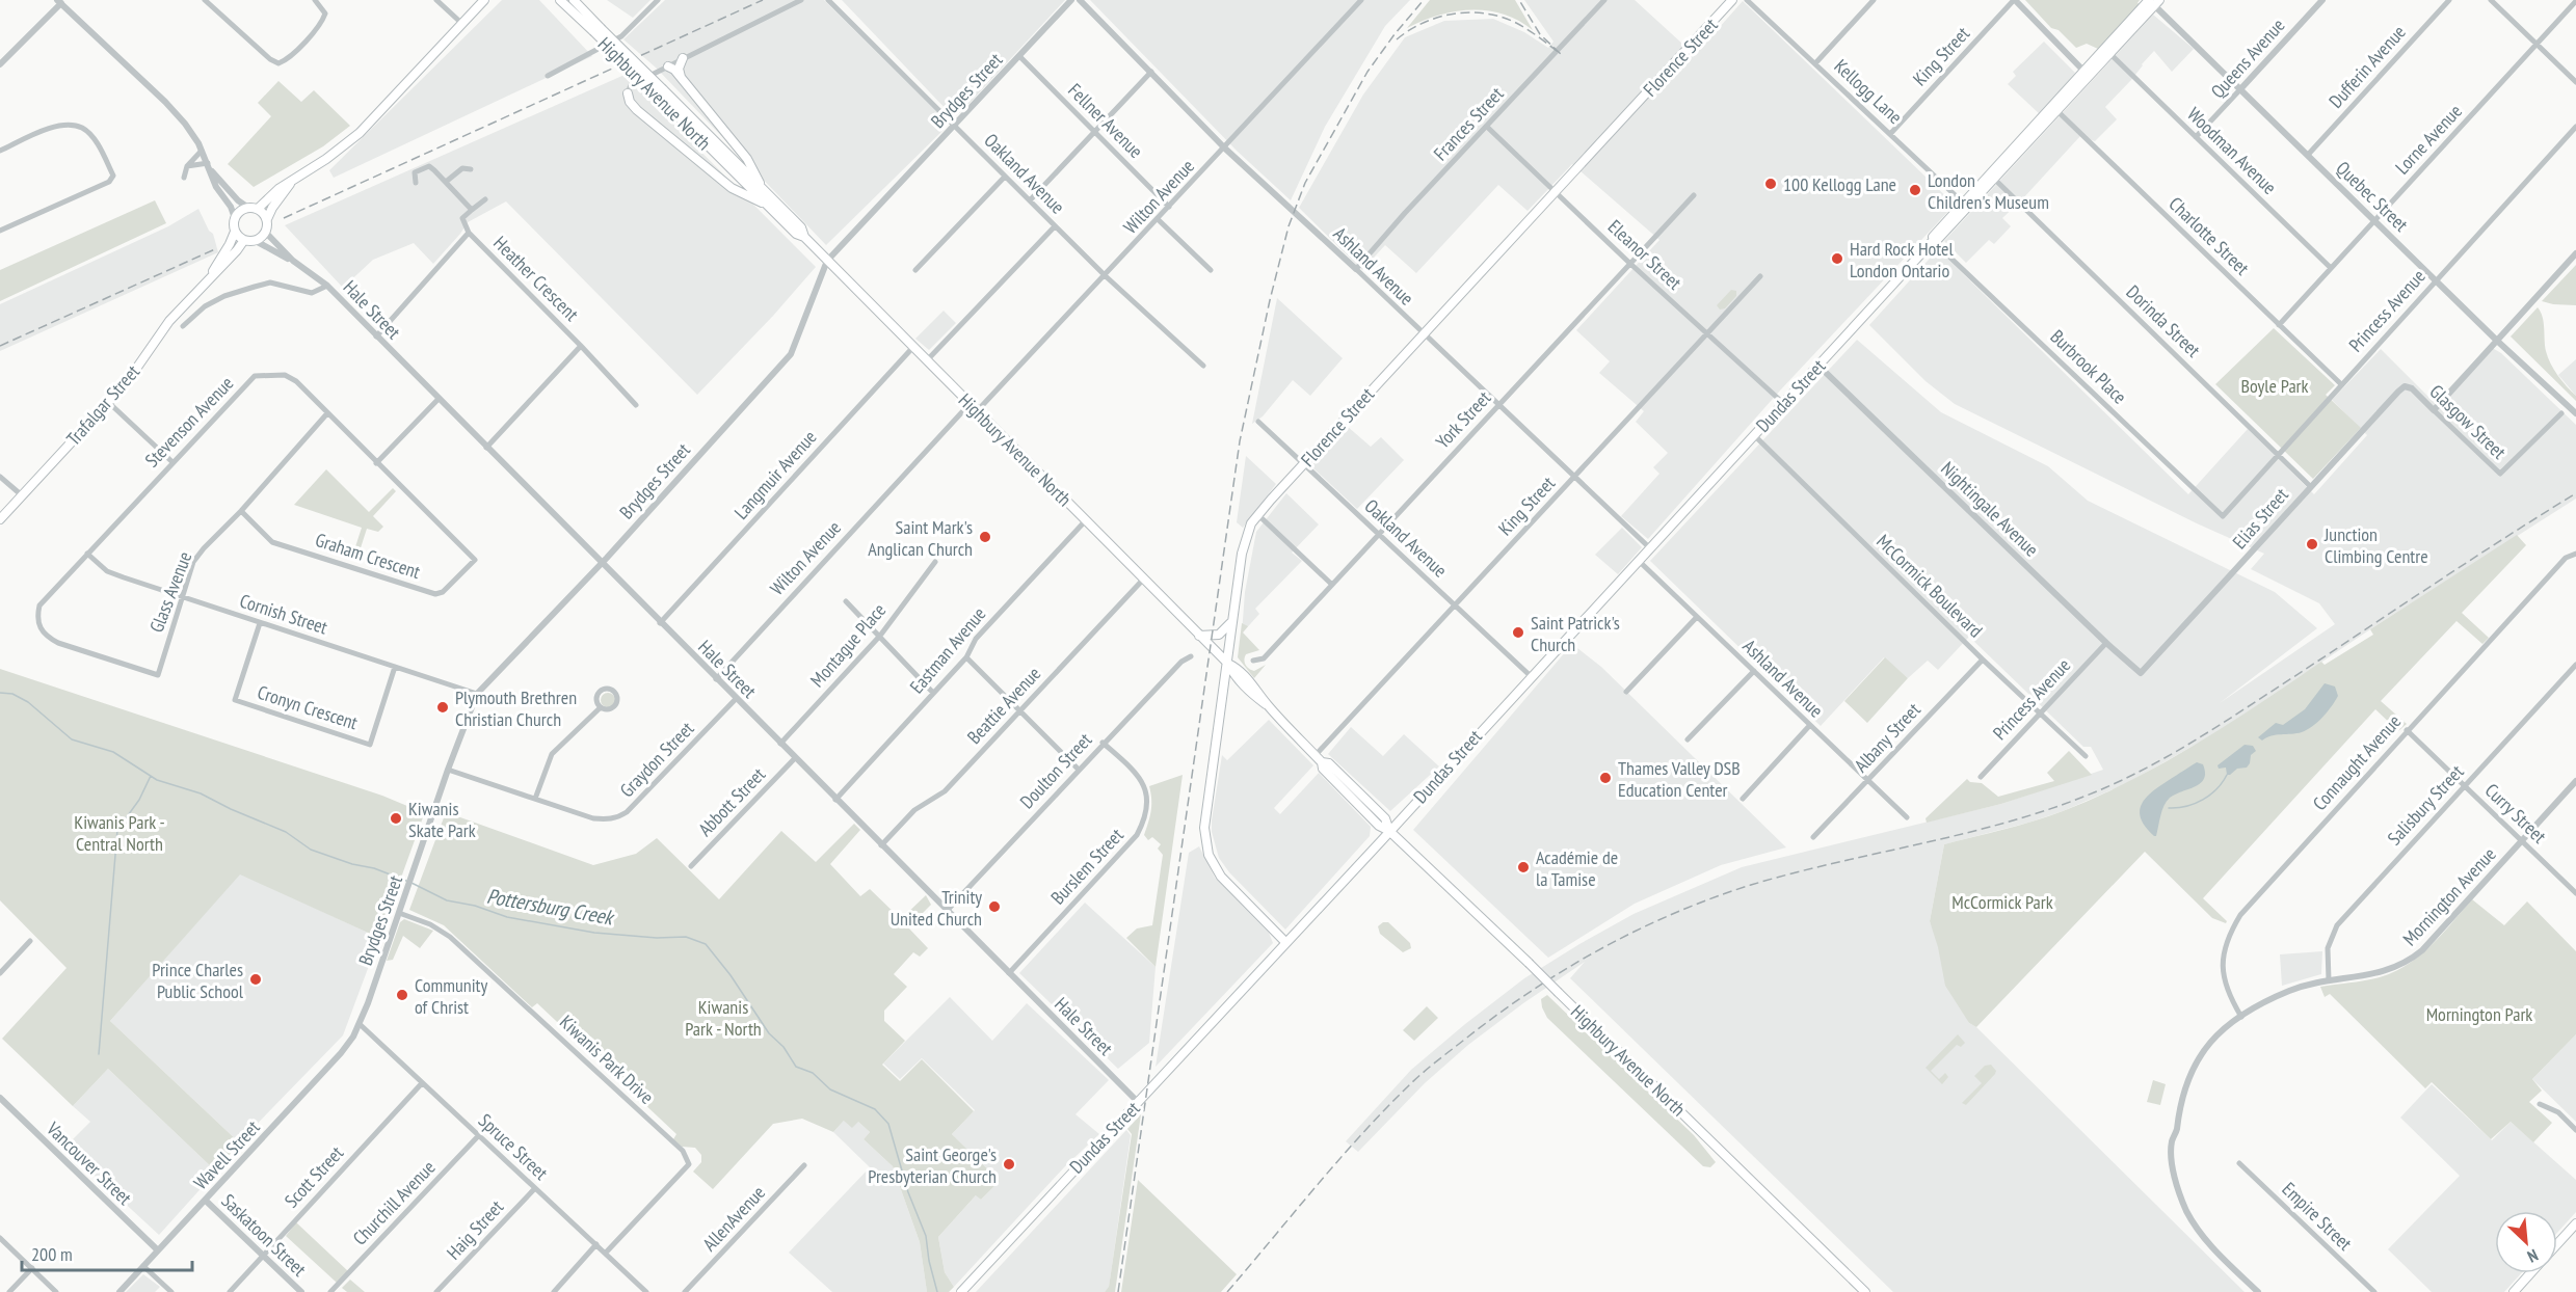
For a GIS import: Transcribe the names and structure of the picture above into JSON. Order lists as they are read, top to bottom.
{
  "streets": {
    "main road": [
      "Florence Street",
      "Highbury Avenue North",
      "Dundas Street",
      "Trafalgar Street"
    ],
    "street": [
      "King Street",
      "Queens Avenue",
      "Dufferin Avenue",
      "Brydges Street",
      "Kellogg Lane",
      "Fellner Avenue",
      "Frances Street",
      "Lorne Avenue",
      "Woodman Avenue",
      "Oakland Avenue",
      "Wilton Avenue",
      "Quebec Street",
      "Charlotte Street",
      "Eleanor Street",
      "Ashland Avenue",
      "Heather Crescent",
      "Hale Street",
      "Princess Avenue",
      "Dorinda Street",
      "Burbrook Place",
      "York Street",
      "Stevenson Avenue",
      "Glasgow Street",
      "Langmuir Avenue",
      "Nightingale Avenue",
      "Elias Street",
      "Graham Crescent",
      "McCormick Boulevard",
      "Glass Avenue",
      "Cornish Street",
      "Montague Place",
      "Eastman Avenue",
      "Beattie Avenue",
      "Cronyn Crescent",
      "Albany Street",
      "Graydon Street",
      "Connaught Avenue",
      "Doulton Street",
      "Abbott Street",
      "Salisbury Street",
      "Curry Street",
      "Burslem Street",
      "Mornington Avenue",
      "Kiwanis Park Drive",
      "Spruce Street",
      "Wavell Street",
      "Vancouver Street",
      "Scott Street",
      "Churchill Avenue",
      "Empire Street",
      "AllenAvenue",
      "Haig Street",
      "Saskatoon Street"
    ]
  },
  "crossings": [
    ["King Street", "Kellogg Lane"],
    ["King Street", "Highbury Avenue North"],
    ["King Street", "Oakland Avenue"],
    ["King Street", "Eleanor Street"],
    ["King Street", "Ashland Avenue"],
    ["Florence Street", "Highbury Avenue North"],
    ["Florence Street", "Oakland Avenue"],
    ["Florence Street", "Eleanor Street"],
    ["Florence Street", "Ashland Avenue"],
    ["Florence Street", "Dundas Street"],
    ["Queens Avenue", "Woodman Avenue"],
    ["Queens Avenue", "Quebec Street"],
    ["Dufferin Avenue", "Quebec Street"],
    ["Brydges Street", "Highbury Avenue North"],
    ["Brydges Street", "Fellner Avenue"],
    ["Brydges Street", "Oakland Avenue"],
    ["Brydges Street", "Hale Street"],
    ["Brydges Street", "Cornish Street"],
    ["Brydges Street", "Graydon Street"],
    ["Brydges Street", "Kiwanis Park Drive"],
    ["Brydges Street", "Spruce Street"],
    ["Brydges Street", "Wavell Street"],
    ["Kellogg Lane", "Dundas Street"],
    ["Highbury Avenue North", "Wilton Avenue"],
    ["Highbury Avenue North", "Dundas Street"],
    ["Highbury Avenue North", "Langmuir Avenue"],
    ["Highbury Avenue North", "Eastman Avenue"],
    ["Highbury Avenue North", "Beattie Avenue"],
    ["Fellner Avenue", "Wilton Avenue"],
    ["Frances Street", "Eleanor Street"],
    ["Frances Street", "Ashland Avenue"],
    ["Lorne Avenue", "Woodman Avenue"],
    ["Lorne Avenue", "Quebec Street"],
    ["Lorne Avenue", "Charlotte Street"],
    ["Oakland Avenue", "Wilton Avenue"],
    ["Oakland Avenue", "Dundas Street"],
    ["Oakland Avenue", "York Street"],
    ["Wilton Avenue", "Ashland Avenue"],
    ["Wilton Avenue", "Hale Street"],
    ["Quebec Street", "Princess Avenue"],
    ["Quebec Street", "Dundas Street"],
    ["Charlotte Street", "Princess Avenue"],
    ["Charlotte Street", "Dundas Street"],
    ["Eleanor Street", "Dundas Street"],
    ["Eleanor Street", "York Street"],
    ["Ashland Avenue", "Dundas Street"],
    ["Ashland Avenue", "York Street"],
    ["Ashland Avenue", "Albany Street"],
    ["Heather Crescent", "Hale Street"],
    ["Hale Street", "Dundas Street"],
    ["Hale Street", "Trafalgar Street"],
    ["Hale Street", "Langmuir Avenue"],
    ["Hale Street", "Montague Place"],
    ["Hale Street", "Eastman Avenue"],
    ["Hale Street", "Beattie Avenue"],
    ["Hale Street", "Graydon Street"],
    ["Hale Street", "Doulton Street"],
    ["Hale Street", "Abbott Street"],
    ["Hale Street", "Burslem Street"],
    ["Princess Avenue", "Dorinda Street"],
    ["Princess Avenue", "Burbrook Place"],
    ["Princess Avenue", "Nightingale Avenue"],
    ["Princess Avenue", "McCormick Boulevard"],
    ["Dorinda Street", "Dundas Street"],
    ["Dorinda Street", "Elias Street"],
    ["Burbrook Place", "Dundas Street"],
    ["Dundas Street", "Nightingale Avenue"],
    ["Dundas Street", "McCormick Boulevard"],
    ["Trafalgar Street", "Stevenson Avenue"],
    ["Stevenson Avenue", "Graham Crescent"],
    ["Stevenson Avenue", "Glass Avenue"],
    ["Stevenson Avenue", "Cornish Street"],
    ["Glasgow Street", "Elias Street"],
    ["Nightingale Avenue", "Elias Street"],
    ["Graham Crescent", "Glass Avenue"],
    ["McCormick Boulevard", "Albany Street"],
    ["Glass Avenue", "Cornish Street"],
    ["Cornish Street", "Cronyn Crescent"],
    ["Connaught Avenue", "Curry Street"],
    ["Connaught Avenue", "Mornington Avenue"],
    ["Doulton Street", "Burslem Street"],
    ["Salisbury Street", "Curry Street"],
    ["Salisbury Street", "Mornington Avenue"],
    ["Curry Street", "Mornington Avenue"],
    ["Kiwanis Park Drive", "Spruce Street"],
    ["Spruce Street", "Scott Street"],
    ["Spruce Street", "Churchill Avenue"],
    ["Spruce Street", "Haig Street"],
    ["Wavell Street", "Vancouver Street"],
    ["Wavell Street", "Saskatoon Street"],
    ["Scott Street", "Saskatoon Street"]
  ],
  "water": ["Pottersburg Creek"],
  "parks": [
    "Boyle Park",
    "Kiwanis Park - Central North",
    "McCormick Park",
    "Kiwanis Park - North",
    "Mornington Park"
  ],
  "places": [
    "100 Kellogg Lane",
    "London Children's Museum",
    "Hard Rock Hotel London Ontario",
    "Saint Mark's Anglican Church",
    "Junction Climbing Centre",
    "Saint Patrick's Church",
    "Plymouth Brethren Christian Church",
    "Thames Valley DSB Education Center",
    "Kiwanis Skate Park",
    "Académie de la Tamise",
    "Trinity United Church",
    "Prince Charles Public School",
    "Community of Christ",
    "Saint George's Presbyterian Church"
  ],
  "scale_bar": "200 m",
  "north": "bottom right"
}
